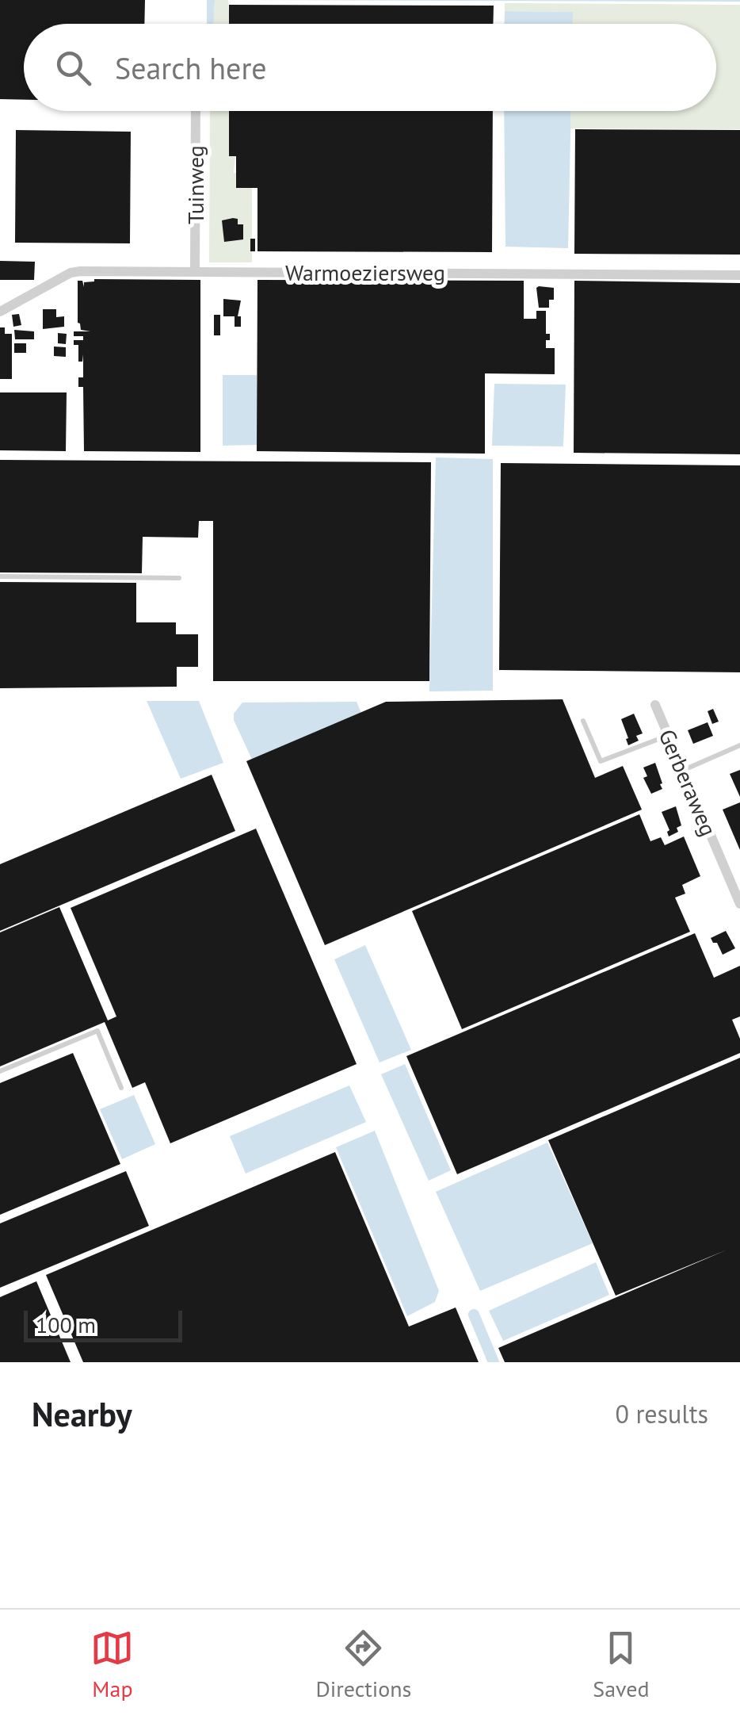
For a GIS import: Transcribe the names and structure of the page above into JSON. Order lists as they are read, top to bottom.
{
  "streets": {
    "street": ["Tuinweg", "Warmoeziersweg", "Gerberaweg"]
  },
  "crossings": [
    ["Tuinweg", "Warmoeziersweg"]
  ],
  "scale_bar": "100 m",
  "page": {
    "search": "Search here",
    "scale": "100 m",
    "heading": ["Nearby", "0 results"],
    "nav": ["Map", "Directions", "Saved"]
  }
}
